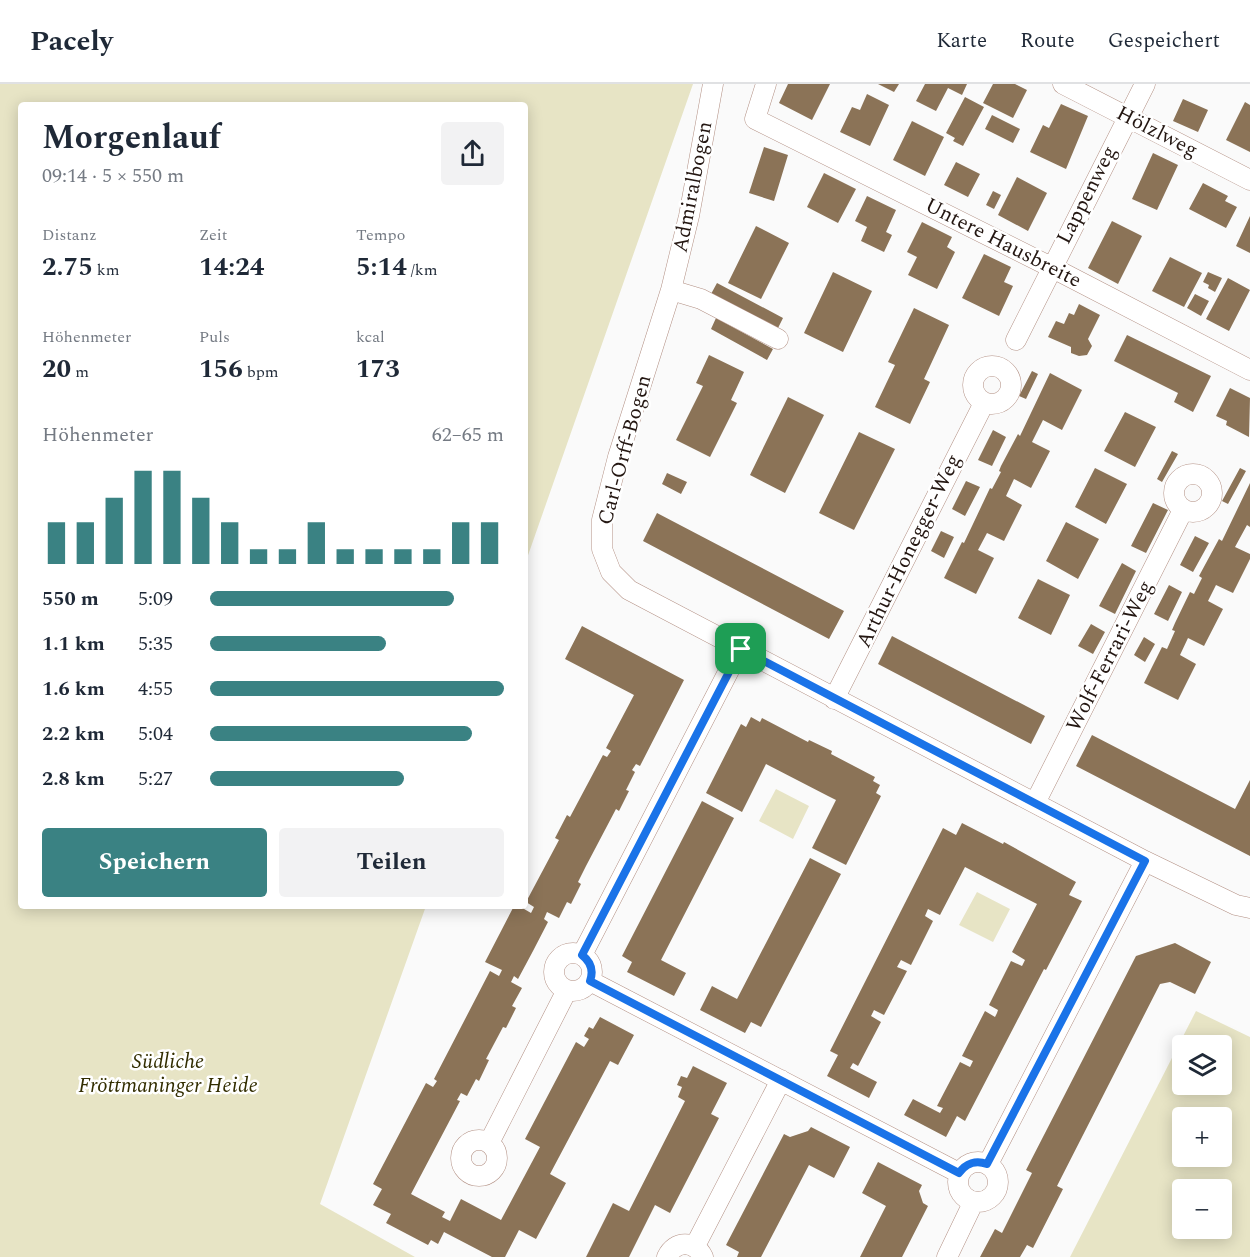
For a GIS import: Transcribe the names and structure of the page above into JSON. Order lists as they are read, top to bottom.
{
  "streets": {
    "street": [
      "Hölzlweg",
      "Admiralbogen",
      "Lappenweg",
      "Untere Hausbreite",
      "Carl-Orff-Bogen",
      "Arthur-Honegger-Weg",
      "Wolf-Ferrari-Weg"
    ]
  },
  "crossings": [
    ["Hölzlweg", "Lappenweg"],
    ["Admiralbogen", "Carl-Orff-Bogen"],
    ["Lappenweg", "Untere Hausbreite"],
    ["Carl-Orff-Bogen", "Arthur-Honegger-Weg"],
    ["Carl-Orff-Bogen", "Wolf-Ferrari-Weg"]
  ],
  "parks": ["Südliche Fröttmaninger Heide"],
  "page": {
    "header": "Pacely",
    "nav": ["Karte", "Route", "Gespeichert"],
    "heading": ["Morgenlauf", "09:14 · 5 × 550 m"],
    "stats": [
      ["Distanz", "2.75 km"],
      ["Zeit", "14:24"],
      ["Tempo", "5:14 /km"],
      ["Höhenmeter", "20 m"],
      ["Puls", "156 bpm"],
      ["kcal", "173"]
    ],
    "chart": ["Höhenmeter", "62–65 m"],
    "list": [
      {
        "name": "550 m",
        "note": "5:09"
      },
      {
        "name": "1.1 km",
        "note": "5:35"
      },
      {
        "name": "1.6 km",
        "note": "4:55"
      },
      {
        "name": "2.2 km",
        "note": "5:04"
      },
      {
        "name": "2.8 km",
        "note": "5:27"
      }
    ],
    "buttons": ["Speichern", "Teilen"],
    "map_buttons": ["+", "−"]
  }
}
